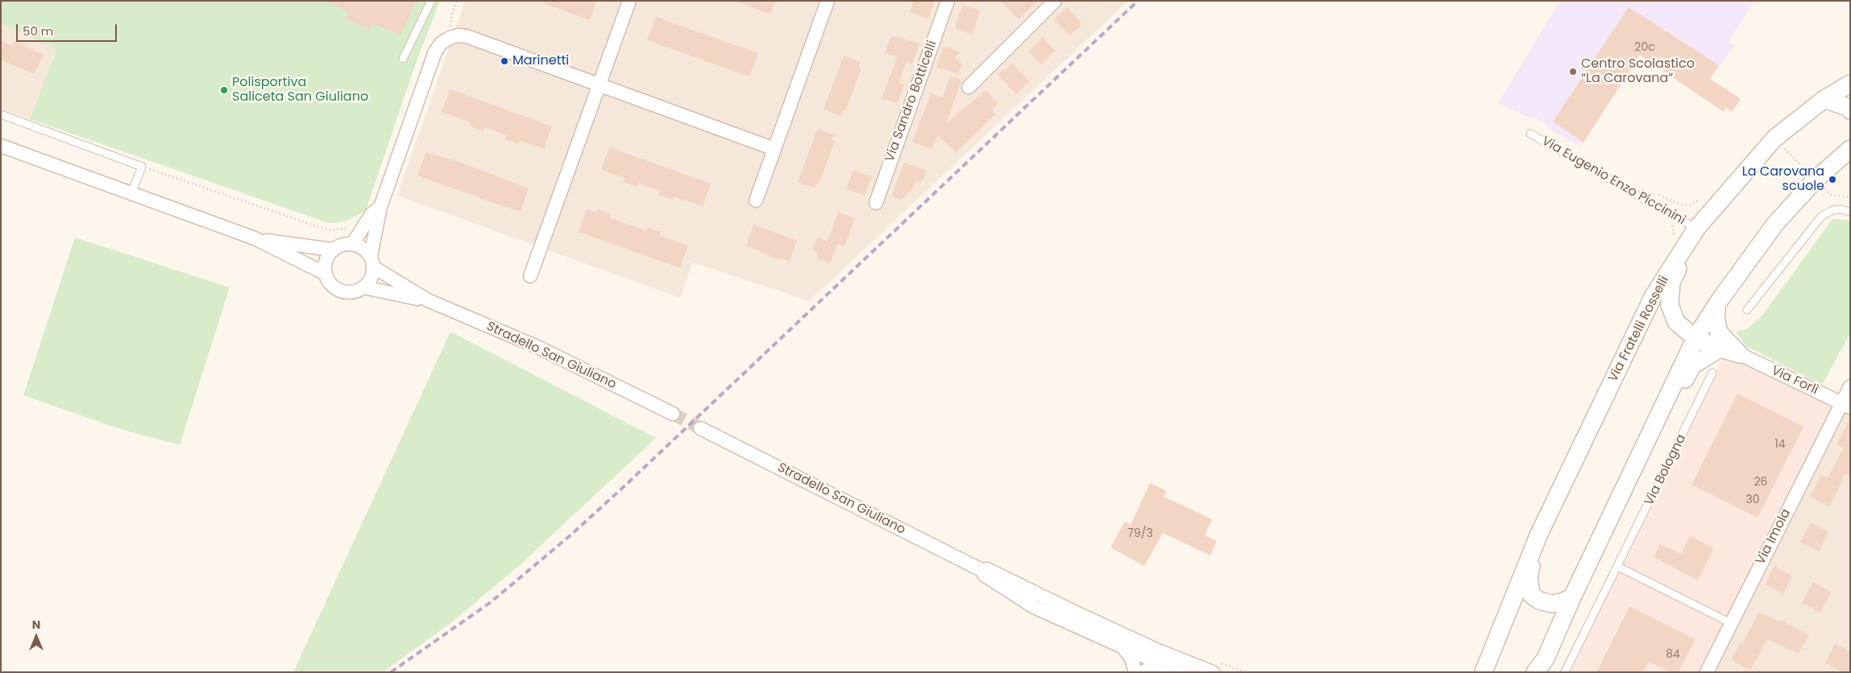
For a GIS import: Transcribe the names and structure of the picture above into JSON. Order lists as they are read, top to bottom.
{
  "streets": {
    "street": [
      "Via Sandro Botticelli",
      "Via Fratelli Rosselli",
      "Stradello San Giuliano",
      "Via Forlì",
      "Via Imola"
    ],
    "lane": ["Via Eugenio Enzo Piccinini", "Via Bologna"]
  },
  "crossings": [
    ["Via Eugenio Enzo Piccinini", "Via Fratelli Rosselli"],
    ["Via Forlì", "Via Imola"]
  ],
  "places": [
    "Marinetti",
    "Centro Scolastico “La Carovana”",
    "Polisportiva Saliceta San Giuliano",
    "La Carovana scuole"
  ],
  "house_numbers": [
    "20c",
    "14",
    "26",
    "30",
    "79/3",
    "84"
  ],
  "scale_bar": "50 m",
  "north": "top"
}
